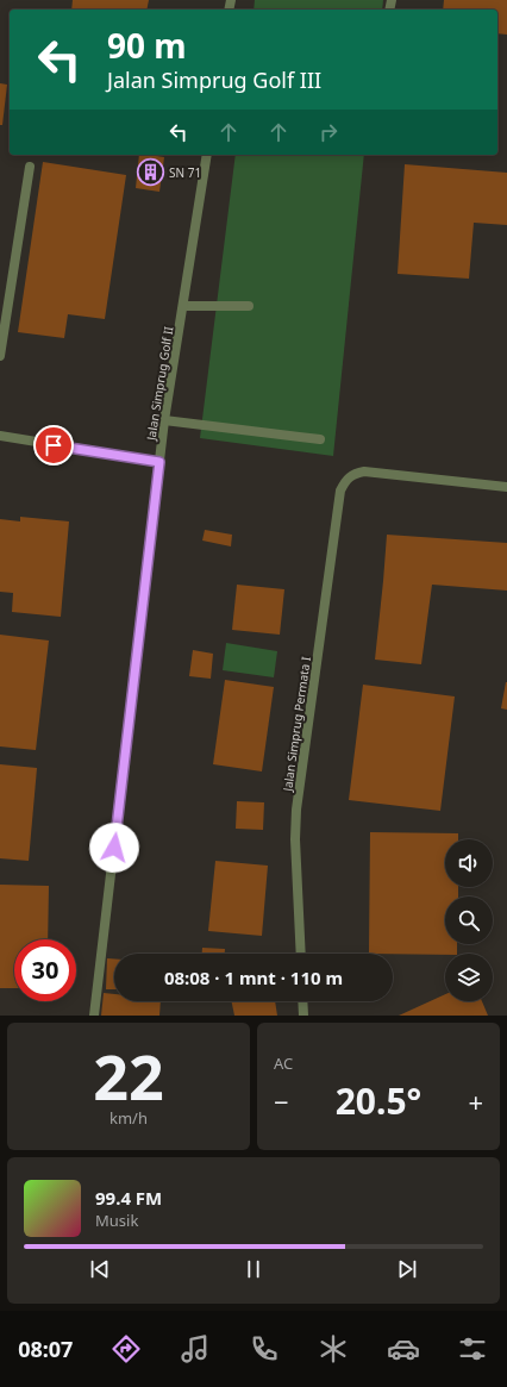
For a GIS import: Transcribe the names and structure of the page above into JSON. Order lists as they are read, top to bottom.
{
  "streets": {
    "street": ["Jalan Simprug Golf II", "Jalan Simprug Permata I"]
  },
  "places": {
    "building": ["SN 71"]
  },
  "page": {
    "turn": ["90 m", "Jalan Simprug Golf III"],
    "limit": "30",
    "trip": "08:08 · 1 mnt · 110 m",
    "tile": [
      ["22", "km/h"],
      "AC"
    ],
    "heat": ["−", "20.5°", "+"],
    "song": ["99.4 FM", "Musik"],
    "tabs": "08:07"
  }
}
